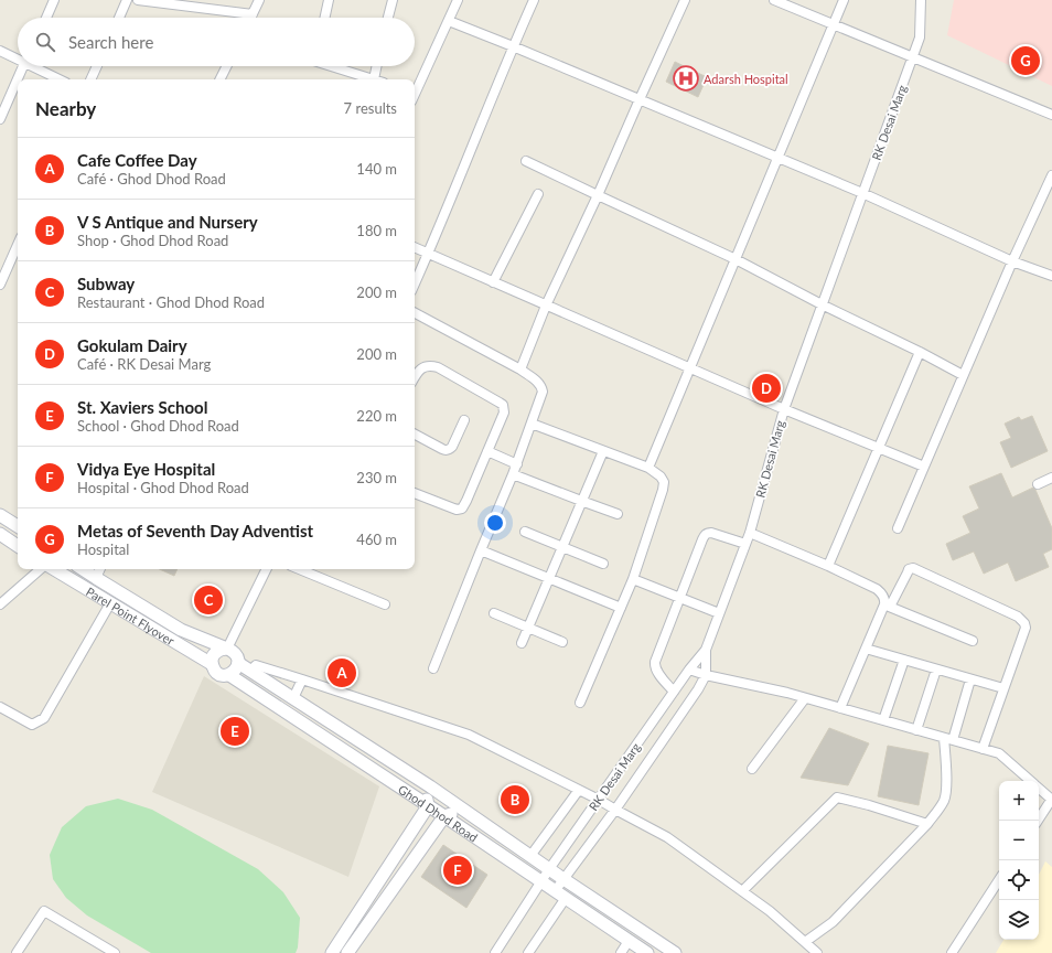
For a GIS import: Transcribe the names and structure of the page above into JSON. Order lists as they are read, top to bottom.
{
  "streets": {
    "main road": ["Parel Point Flyover", "Ghod Dhod Road"],
    "street": ["RK Desai Marg"]
  },
  "crossings": [
    ["RK Desai Marg", "Ghod Dhod Road"],
    ["Parel Point Flyover", "Ghod Dhod Road"]
  ],
  "places": {
    "hospital": ["Adarsh Hospital"]
  },
  "page": {
    "search": "Search here",
    "pins": [
      "G",
      "D",
      "C",
      "A",
      "E",
      "B",
      "F"
    ],
    "heading": ["Nearby", "7 results"],
    "list": [
      {
        "mark": "A",
        "name": "Cafe Coffee Day",
        "note": "Café · Ghod Dhod Road",
        "value": "140 m"
      },
      {
        "mark": "B",
        "name": "V S Antique and Nursery",
        "note": "Shop · Ghod Dhod Road",
        "value": "180 m"
      },
      {
        "mark": "C",
        "name": "Subway",
        "note": "Restaurant · Ghod Dhod Road",
        "value": "200 m"
      },
      {
        "mark": "D",
        "name": "Gokulam Dairy",
        "note": "Café · RK Desai Marg",
        "value": "200 m"
      },
      {
        "mark": "E",
        "name": "St. Xaviers School",
        "note": "School · Ghod Dhod Road",
        "value": "220 m"
      },
      {
        "mark": "F",
        "name": "Vidya Eye Hospital",
        "note": "Hospital · Ghod Dhod Road",
        "value": "230 m"
      },
      {
        "mark": "G",
        "name": "Metas of Seventh Day Adventist",
        "note": "Hospital",
        "value": "460 m"
      }
    ],
    "map_buttons": ["+", "−"]
  }
}
